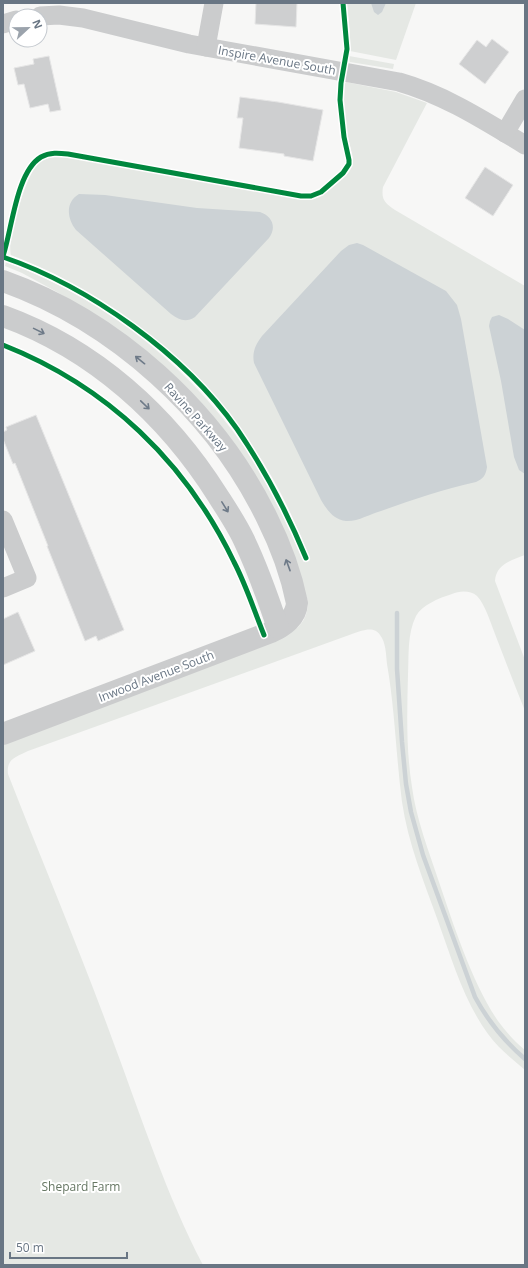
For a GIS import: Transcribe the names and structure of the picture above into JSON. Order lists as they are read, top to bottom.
{
  "streets": {
    "street": ["Inspire Avenue South", "Ravine Parkway", "Inwood Avenue South"]
  },
  "crossings": [
    ["Ravine Parkway", "Inwood Avenue South"]
  ],
  "parks": ["Shepard Farm"],
  "scale_bar": "50 m",
  "north": "right"
}
